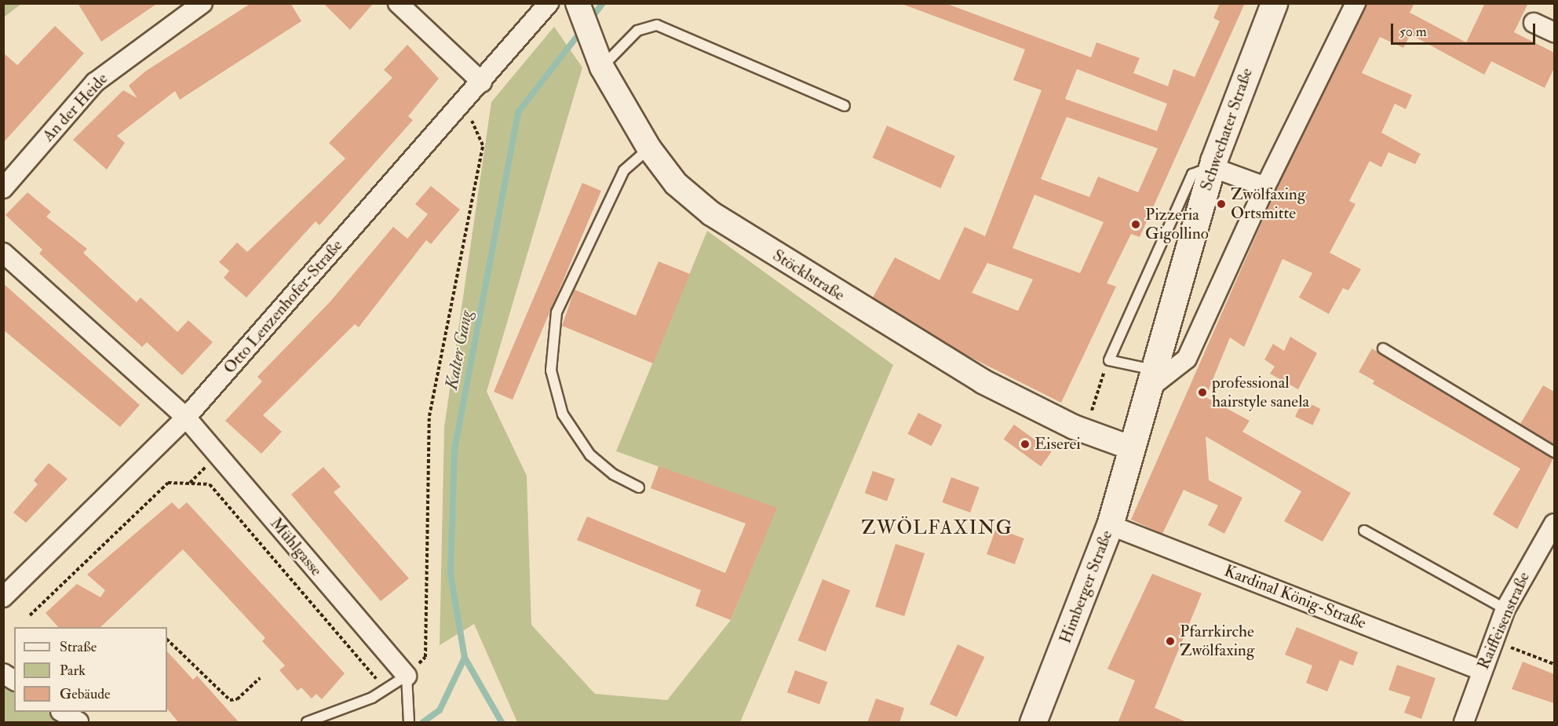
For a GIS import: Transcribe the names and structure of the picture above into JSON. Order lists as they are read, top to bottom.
{
  "streets": {
    "main road": ["Schwechater Straße", "Himberger Straße"],
    "street": [
      "An der Heide",
      "Stöcklstraße",
      "Otto Lenzenhofer-Straße",
      "Mühlgasse",
      "Kardinal König-Straße",
      "Raiffeisenstraße"
    ]
  },
  "crossings": [
    ["Schwechater Straße", "Stöcklstraße"],
    ["Schwechater Straße", "Himberger Straße"],
    ["Stöcklstraße", "Himberger Straße"],
    ["Otto Lenzenhofer-Straße", "Mühlgasse"],
    ["Himberger Straße", "Kardinal König-Straße"],
    ["Kardinal König-Straße", "Raiffeisenstraße"]
  ],
  "districts": ["ZWÖLFAXING"],
  "water": ["Kalter Gang"],
  "places": [
    "Zwölfaxing Ortsmitte",
    "Pizzeria Gigollino",
    "professional hairstyle sanela",
    "Eiserei",
    "Pfarrkirche Zwölfaxing"
  ],
  "legend": ["Straße", "Park", "Gebäude"],
  "scale_bar": "50 m"
}
